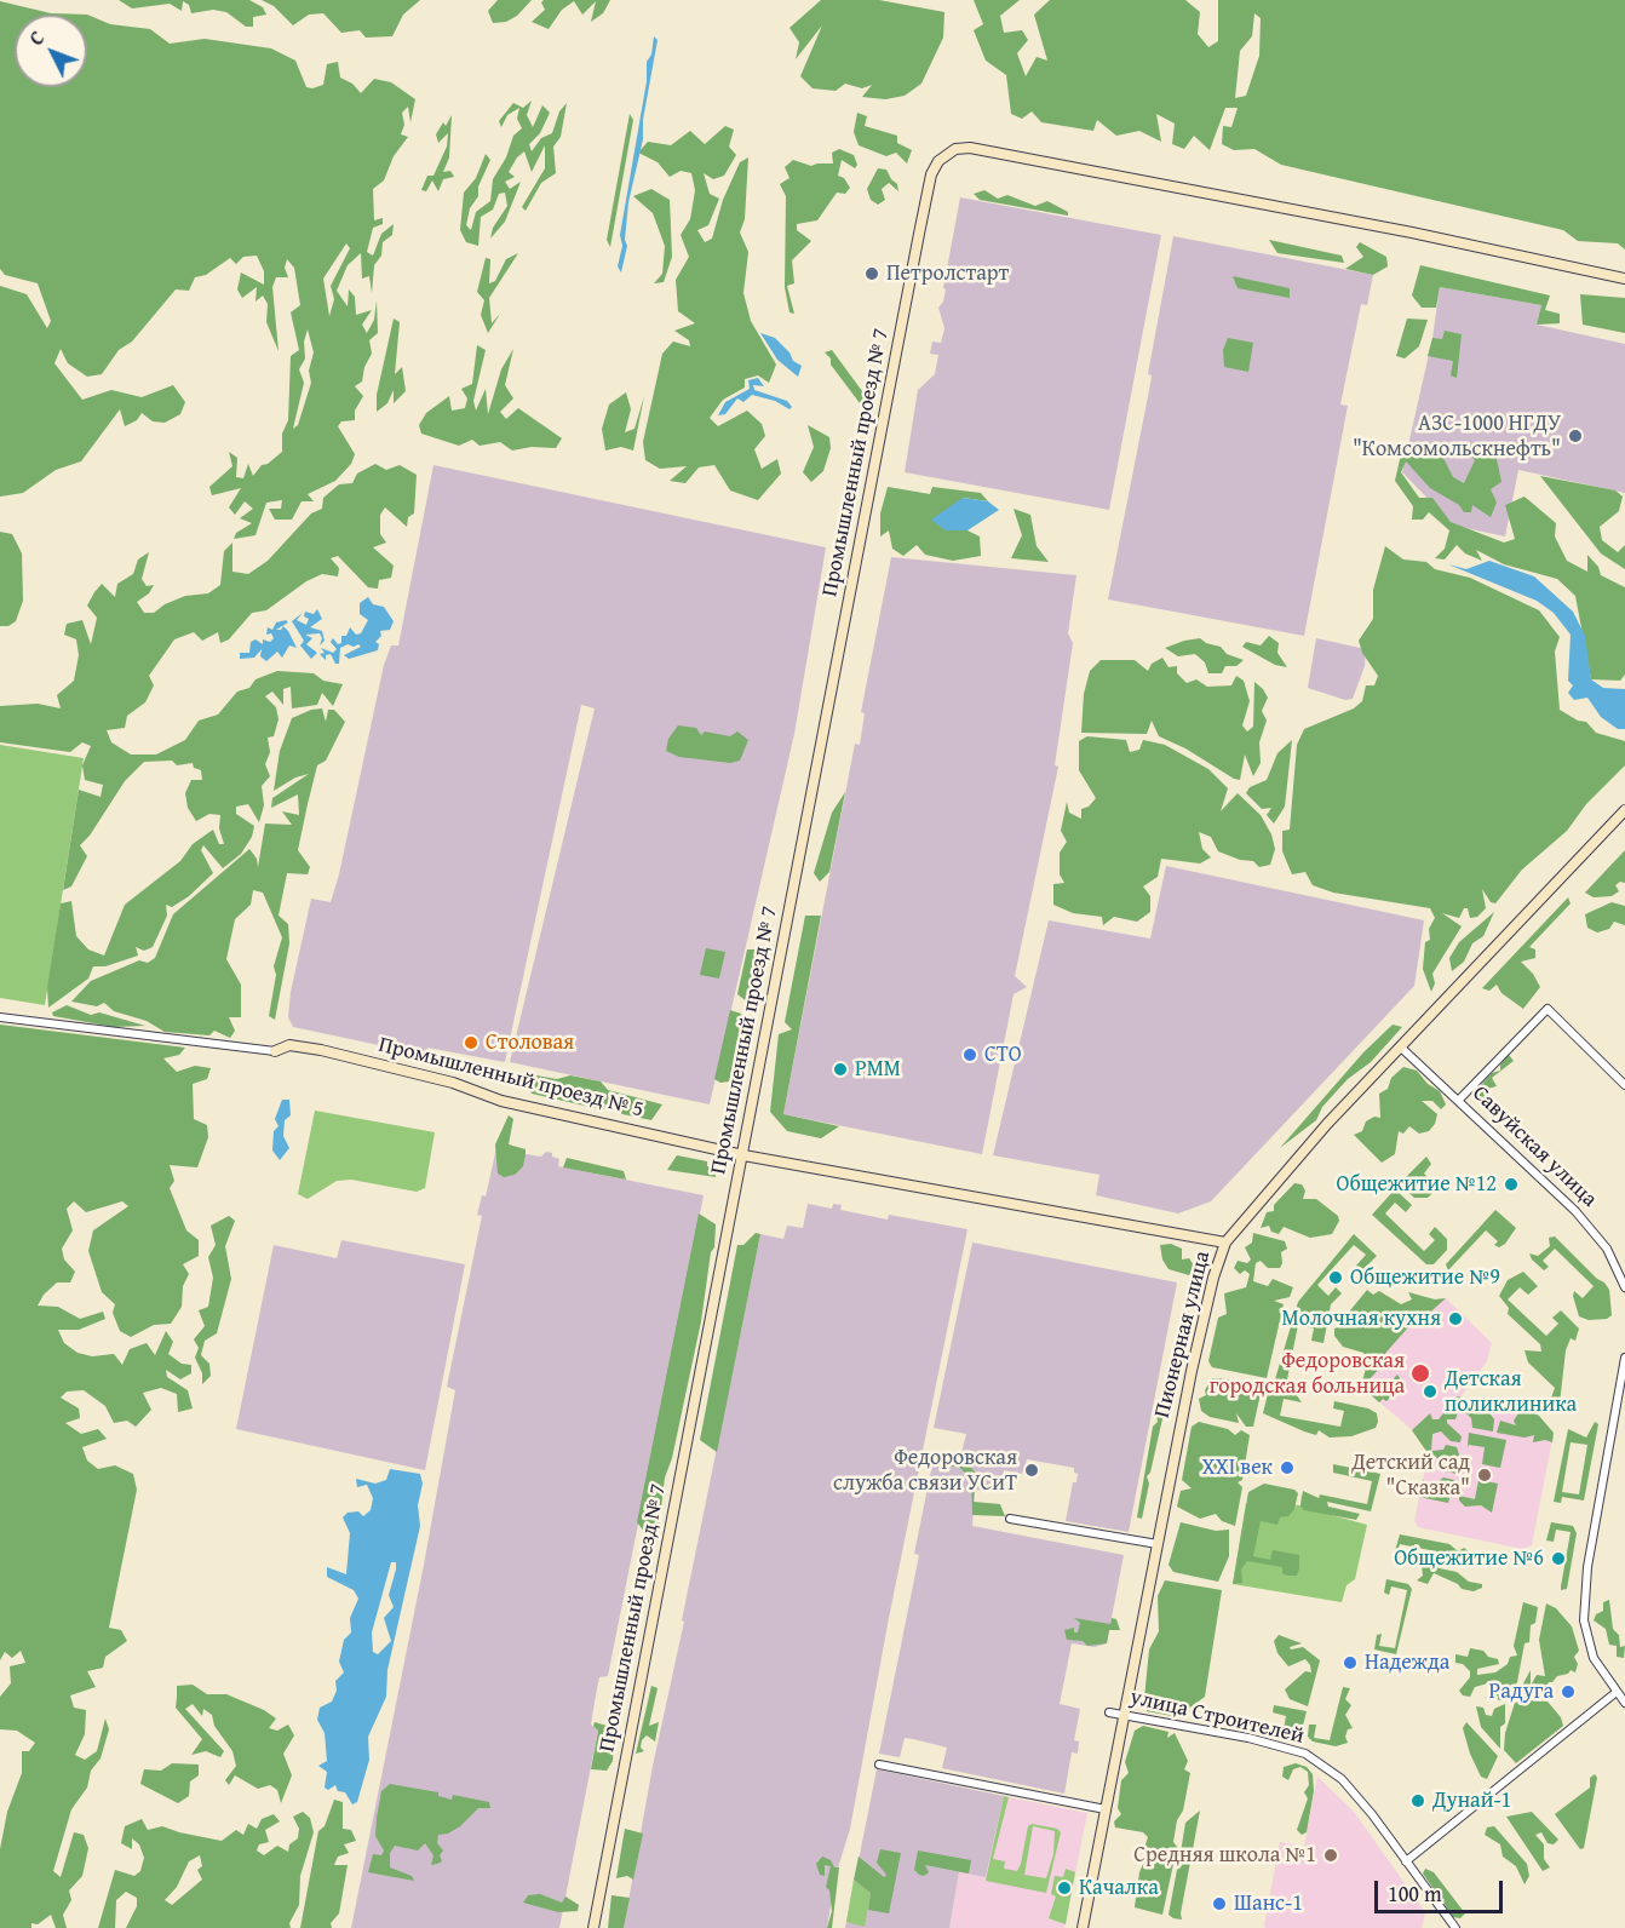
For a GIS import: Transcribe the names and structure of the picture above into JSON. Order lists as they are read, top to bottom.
{
  "streets": {
    "street": [
      "Промышленный проезд № 7",
      "Промышленный проезд № 5",
      "Савуйская улица",
      "Пионерная улица",
      "улица Строителей"
    ]
  },
  "crossings": [
    ["Промышленный проезд № 7", "Промышленный проезд № 5"],
    ["Промышленный проезд № 5", "Пионерная улица"],
    ["Савуйская улица", "Пионерная улица"],
    ["Пионерная улица", "улица Строителей"]
  ],
  "places": [
    "Петролстарт",
    "АЗС-1000 НГДУ \"Комсомольскнефть\"",
    "Столовая",
    "СТО",
    "РММ",
    "Общежитие №12",
    "Общежитие №9",
    "Молочная кухня",
    "Федоровская городская больница",
    "Детская поликлиника",
    "XXI век",
    "Федоровская служба связи УСиТ",
    "Детский сад \"Сказка\"",
    "Общежитие №6",
    "Надежда",
    "Радуга",
    "Дунай-1",
    "Средняя школа №1",
    "Качалка",
    "Шанс-1"
  ],
  "scale_bar": "100 m",
  "north": "top left"
}
